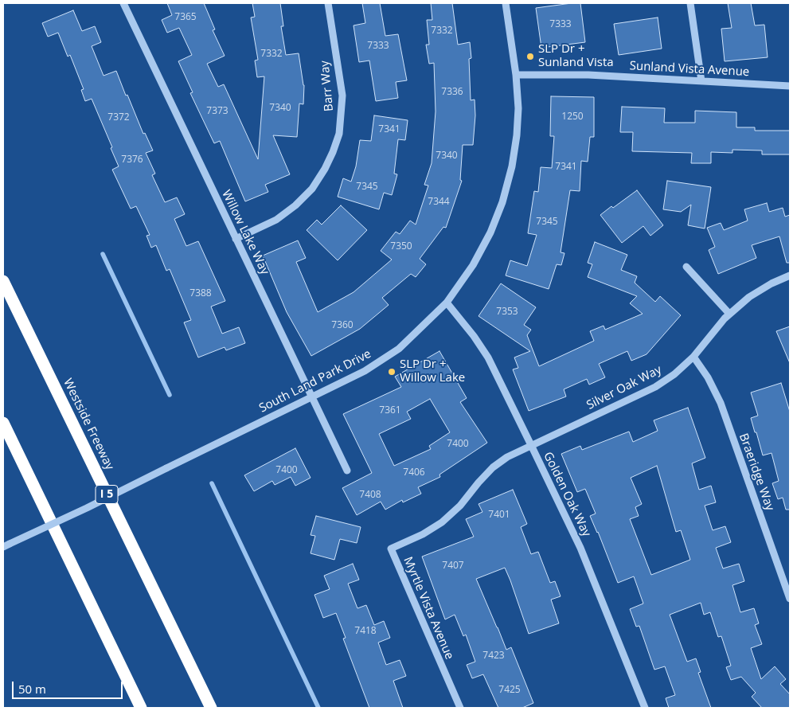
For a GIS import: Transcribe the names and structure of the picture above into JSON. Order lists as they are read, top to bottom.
{
  "streets": {
    "highway": ["Westside Freeway", "I 5"],
    "street": [
      "Sunland Vista Avenue",
      "Barr Way",
      "Willow Lake Way",
      "South Land Park Drive",
      "Silver Oak Way",
      "Braeridge Way",
      "Golden Oak Way",
      "Myrtle Vista Avenue"
    ]
  },
  "crossings": [
    ["Sunland Vista Avenue", "South Land Park Drive"],
    ["Barr Way", "Willow Lake Way"],
    ["Willow Lake Way", "South Land Park Drive"],
    ["South Land Park Drive", "Golden Oak Way"],
    ["Silver Oak Way", "Braeridge Way"],
    ["Silver Oak Way", "Golden Oak Way"],
    ["Silver Oak Way", "Myrtle Vista Avenue"],
    ["Golden Oak Way", "Myrtle Vista Avenue"]
  ],
  "places": ["SLP Dr + Sunland Vista", "SLP Dr + Willow Lake"],
  "house_numbers": [
    "7365",
    "7333",
    "7332",
    "7333",
    "7332",
    "7336",
    "7340",
    "7373",
    "1250",
    "7372",
    "7341",
    "7340",
    "7376",
    "7341",
    "7345",
    "7344",
    "7345",
    "7350",
    "7388",
    "7353",
    "7360",
    "7361",
    "7400",
    "7400",
    "7406",
    "7408",
    "7401",
    "7407",
    "7418",
    "7423",
    "7425"
  ],
  "scale_bar": "50 m"
}
